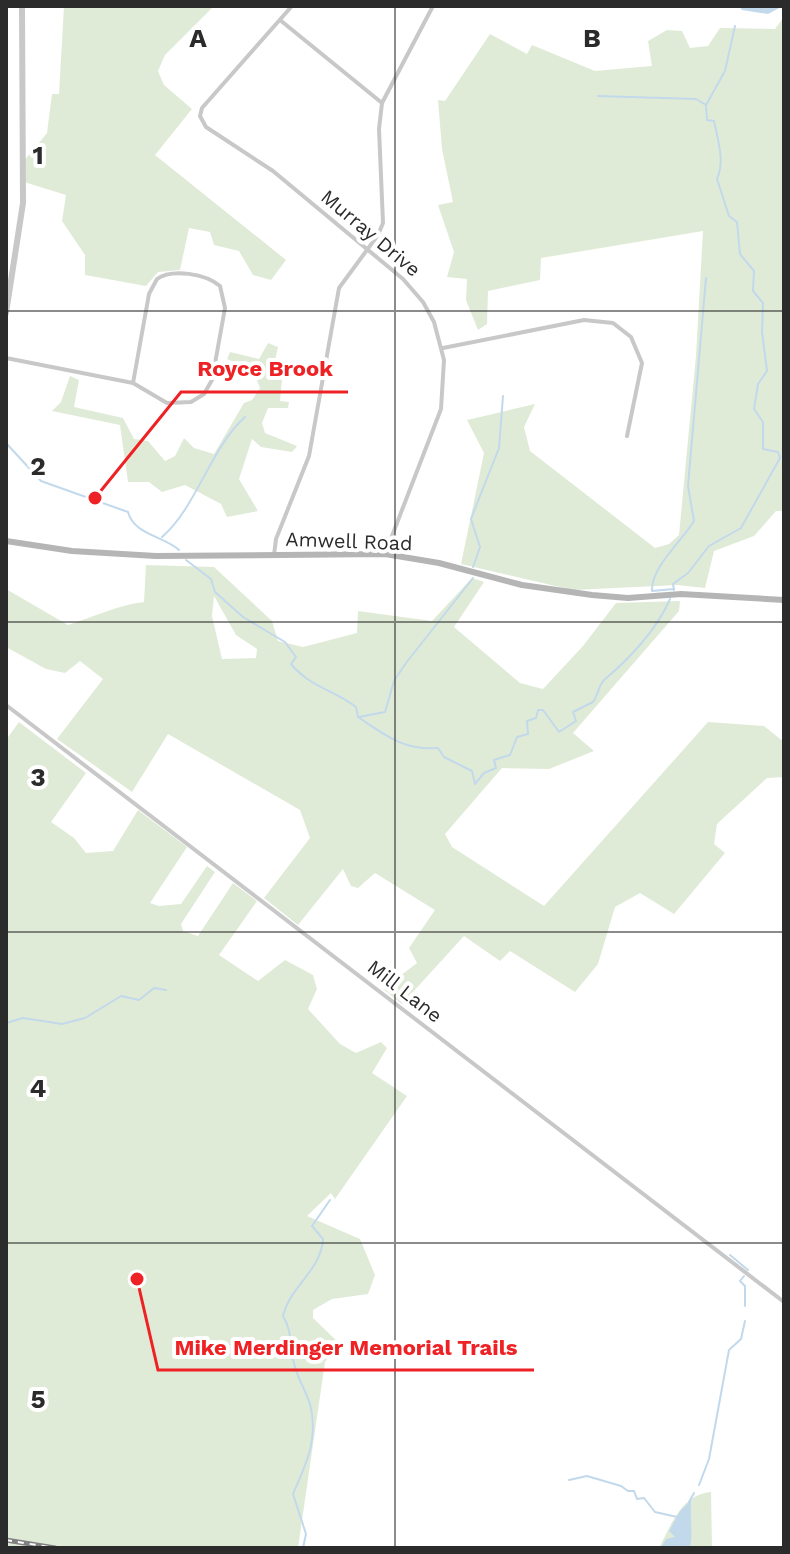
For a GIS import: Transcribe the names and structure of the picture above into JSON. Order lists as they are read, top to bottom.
{
  "streets": {
    "main road": ["Amwell Road"],
    "street": ["Murray Drive", "Mill Lane"]
  },
  "crossings": [
    ["Murray Drive", "Amwell Road"]
  ],
  "places": ["Royce Brook", "Mike Merdinger Memorial Trails"],
  "grid": {
    "columns": ["A", "B"],
    "rows": [
      "1",
      "2",
      "3",
      "4",
      "5"
    ]
  }
}
